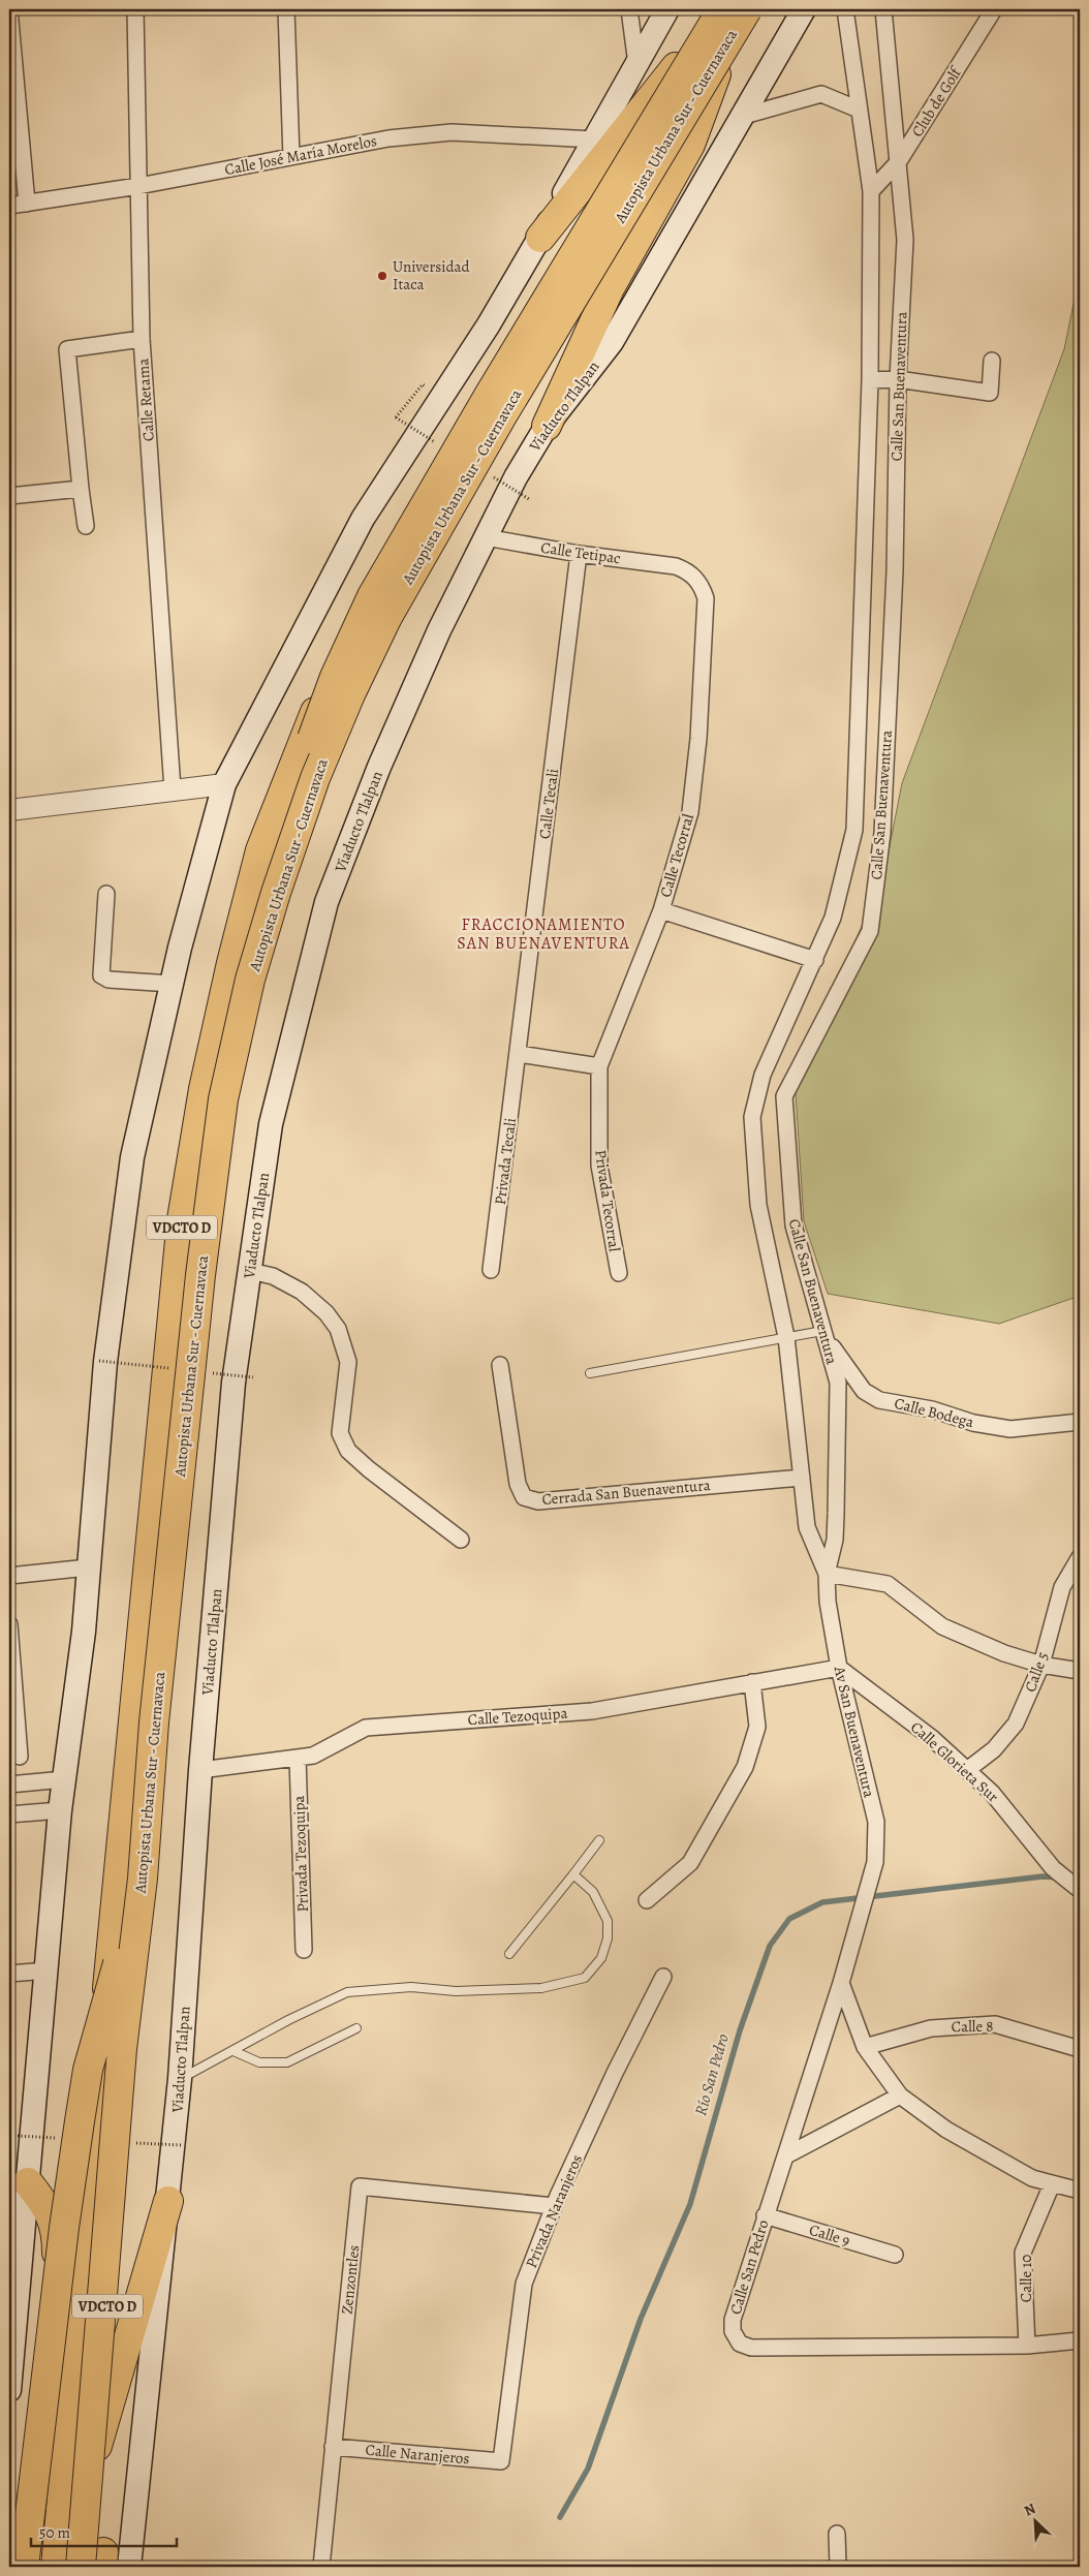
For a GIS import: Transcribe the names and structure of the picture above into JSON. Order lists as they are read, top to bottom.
{
  "streets": {
    "highway": ["Autopista Urbana Sur - Cuernavaca", "VDCTO D"],
    "main road": ["Viaducto Tlalpan"],
    "street": [
      "Club de Golf",
      "Calle José María Morelos",
      "Calle San Buenaventura",
      "Calle Retama",
      "Calle Tetipac",
      "Calle Tecali",
      "Calle Tecorral",
      "Privada Tecali",
      "Privada Tecorral",
      "Calle Bodega",
      "Cerrada San Buenaventura",
      "Calle 5",
      "Calle Tezoquipa",
      "Av San Buenaventura",
      "Calle Glorieta Sur",
      "Privada Tezoquipa",
      "Calle 8",
      "Privada Naranjeros",
      "Calle 9",
      "Calle San Pedro",
      "Calle 10",
      "Zenzontles",
      "Calle Naranjeros"
    ]
  },
  "crossings": [
    ["Club de Golf", "Calle San Buenaventura"],
    ["Autopista Urbana Sur - Cuernavaca", "VDCTO D"],
    ["Calle José María Morelos", "Calle Retama"],
    ["Calle San Buenaventura", "Calle Bodega"],
    ["Calle San Buenaventura", "Cerrada San Buenaventura"],
    ["Calle San Buenaventura", "Av San Buenaventura"],
    ["Viaducto Tlalpan", "Calle Tetipac"],
    ["Viaducto Tlalpan", "Calle Tezoquipa"],
    ["Calle Tetipac", "Calle Tecali"],
    ["Calle Tetipac", "Calle Tecorral"],
    ["Calle Tecali", "Privada Tecali"],
    ["Calle Tecorral", "Privada Tecorral"],
    ["Calle 5", "Calle Glorieta Sur"],
    ["Calle Tezoquipa", "Av San Buenaventura"],
    ["Calle Tezoquipa", "Calle Glorieta Sur"],
    ["Calle Tezoquipa", "Privada Tezoquipa"],
    ["Av San Buenaventura", "Calle Glorieta Sur"],
    ["Av San Buenaventura", "Calle San Pedro"],
    ["Privada Naranjeros", "Zenzontles"],
    ["Privada Naranjeros", "Calle Naranjeros"],
    ["Calle 9", "Calle San Pedro"],
    ["Calle San Pedro", "Calle 10"],
    ["Zenzontles", "Calle Naranjeros"]
  ],
  "districts": ["FRACCIONAMIENTO SAN BUENAVENTURA"],
  "water": ["Río San Pedro"],
  "places": ["Universidad Itaca"],
  "scale_bar": "50 m",
  "north": "top left"
}
